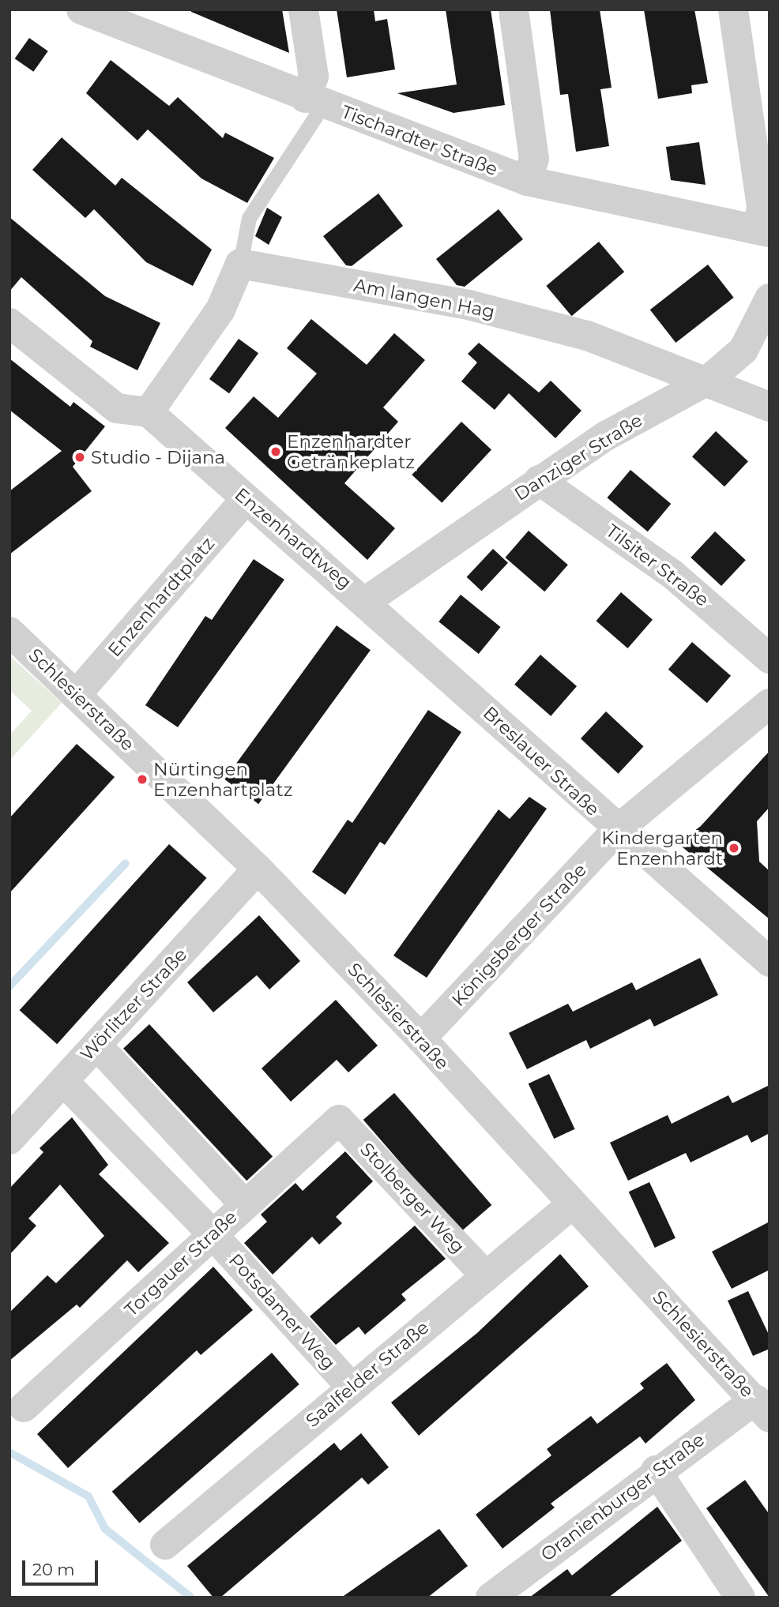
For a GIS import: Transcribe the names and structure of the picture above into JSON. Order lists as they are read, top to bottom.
{
  "streets": {
    "street": [
      "Tischardter Straße",
      "Am langen Hag",
      "Danziger Straße",
      "Enzenhardtweg",
      "Tilsiter Straße",
      "Enzenhardtplatz",
      "Schlesierstraße",
      "Breslauer Straße",
      "Königsberger Straße",
      "Wörlitzer Straße",
      "Stolberger Weg",
      "Torgauer Straße",
      "Potsdamer Weg",
      "Saalfelder Straße",
      "Oranienburger Straße"
    ]
  },
  "crossings": [
    ["Am langen Hag", "Danziger Straße"],
    ["Danziger Straße", "Enzenhardtweg"],
    ["Danziger Straße", "Tilsiter Straße"],
    ["Danziger Straße", "Breslauer Straße"],
    ["Enzenhardtweg", "Enzenhardtplatz"],
    ["Enzenhardtweg", "Breslauer Straße"],
    ["Enzenhardtplatz", "Schlesierstraße"],
    ["Schlesierstraße", "Königsberger Straße"],
    ["Schlesierstraße", "Wörlitzer Straße"],
    ["Schlesierstraße", "Saalfelder Straße"],
    ["Schlesierstraße", "Oranienburger Straße"],
    ["Breslauer Straße", "Königsberger Straße"],
    ["Wörlitzer Straße", "Potsdamer Weg"],
    ["Stolberger Weg", "Torgauer Straße"],
    ["Stolberger Weg", "Saalfelder Straße"],
    ["Torgauer Straße", "Potsdamer Weg"],
    ["Potsdamer Weg", "Saalfelder Straße"]
  ],
  "places": [
    "Enzenhardter Getränkeplatz",
    "Studio - Dijana",
    "Nürtingen Enzenhartplatz",
    "Kindergarten Enzenhardt"
  ],
  "scale_bar": "20 m"
}
